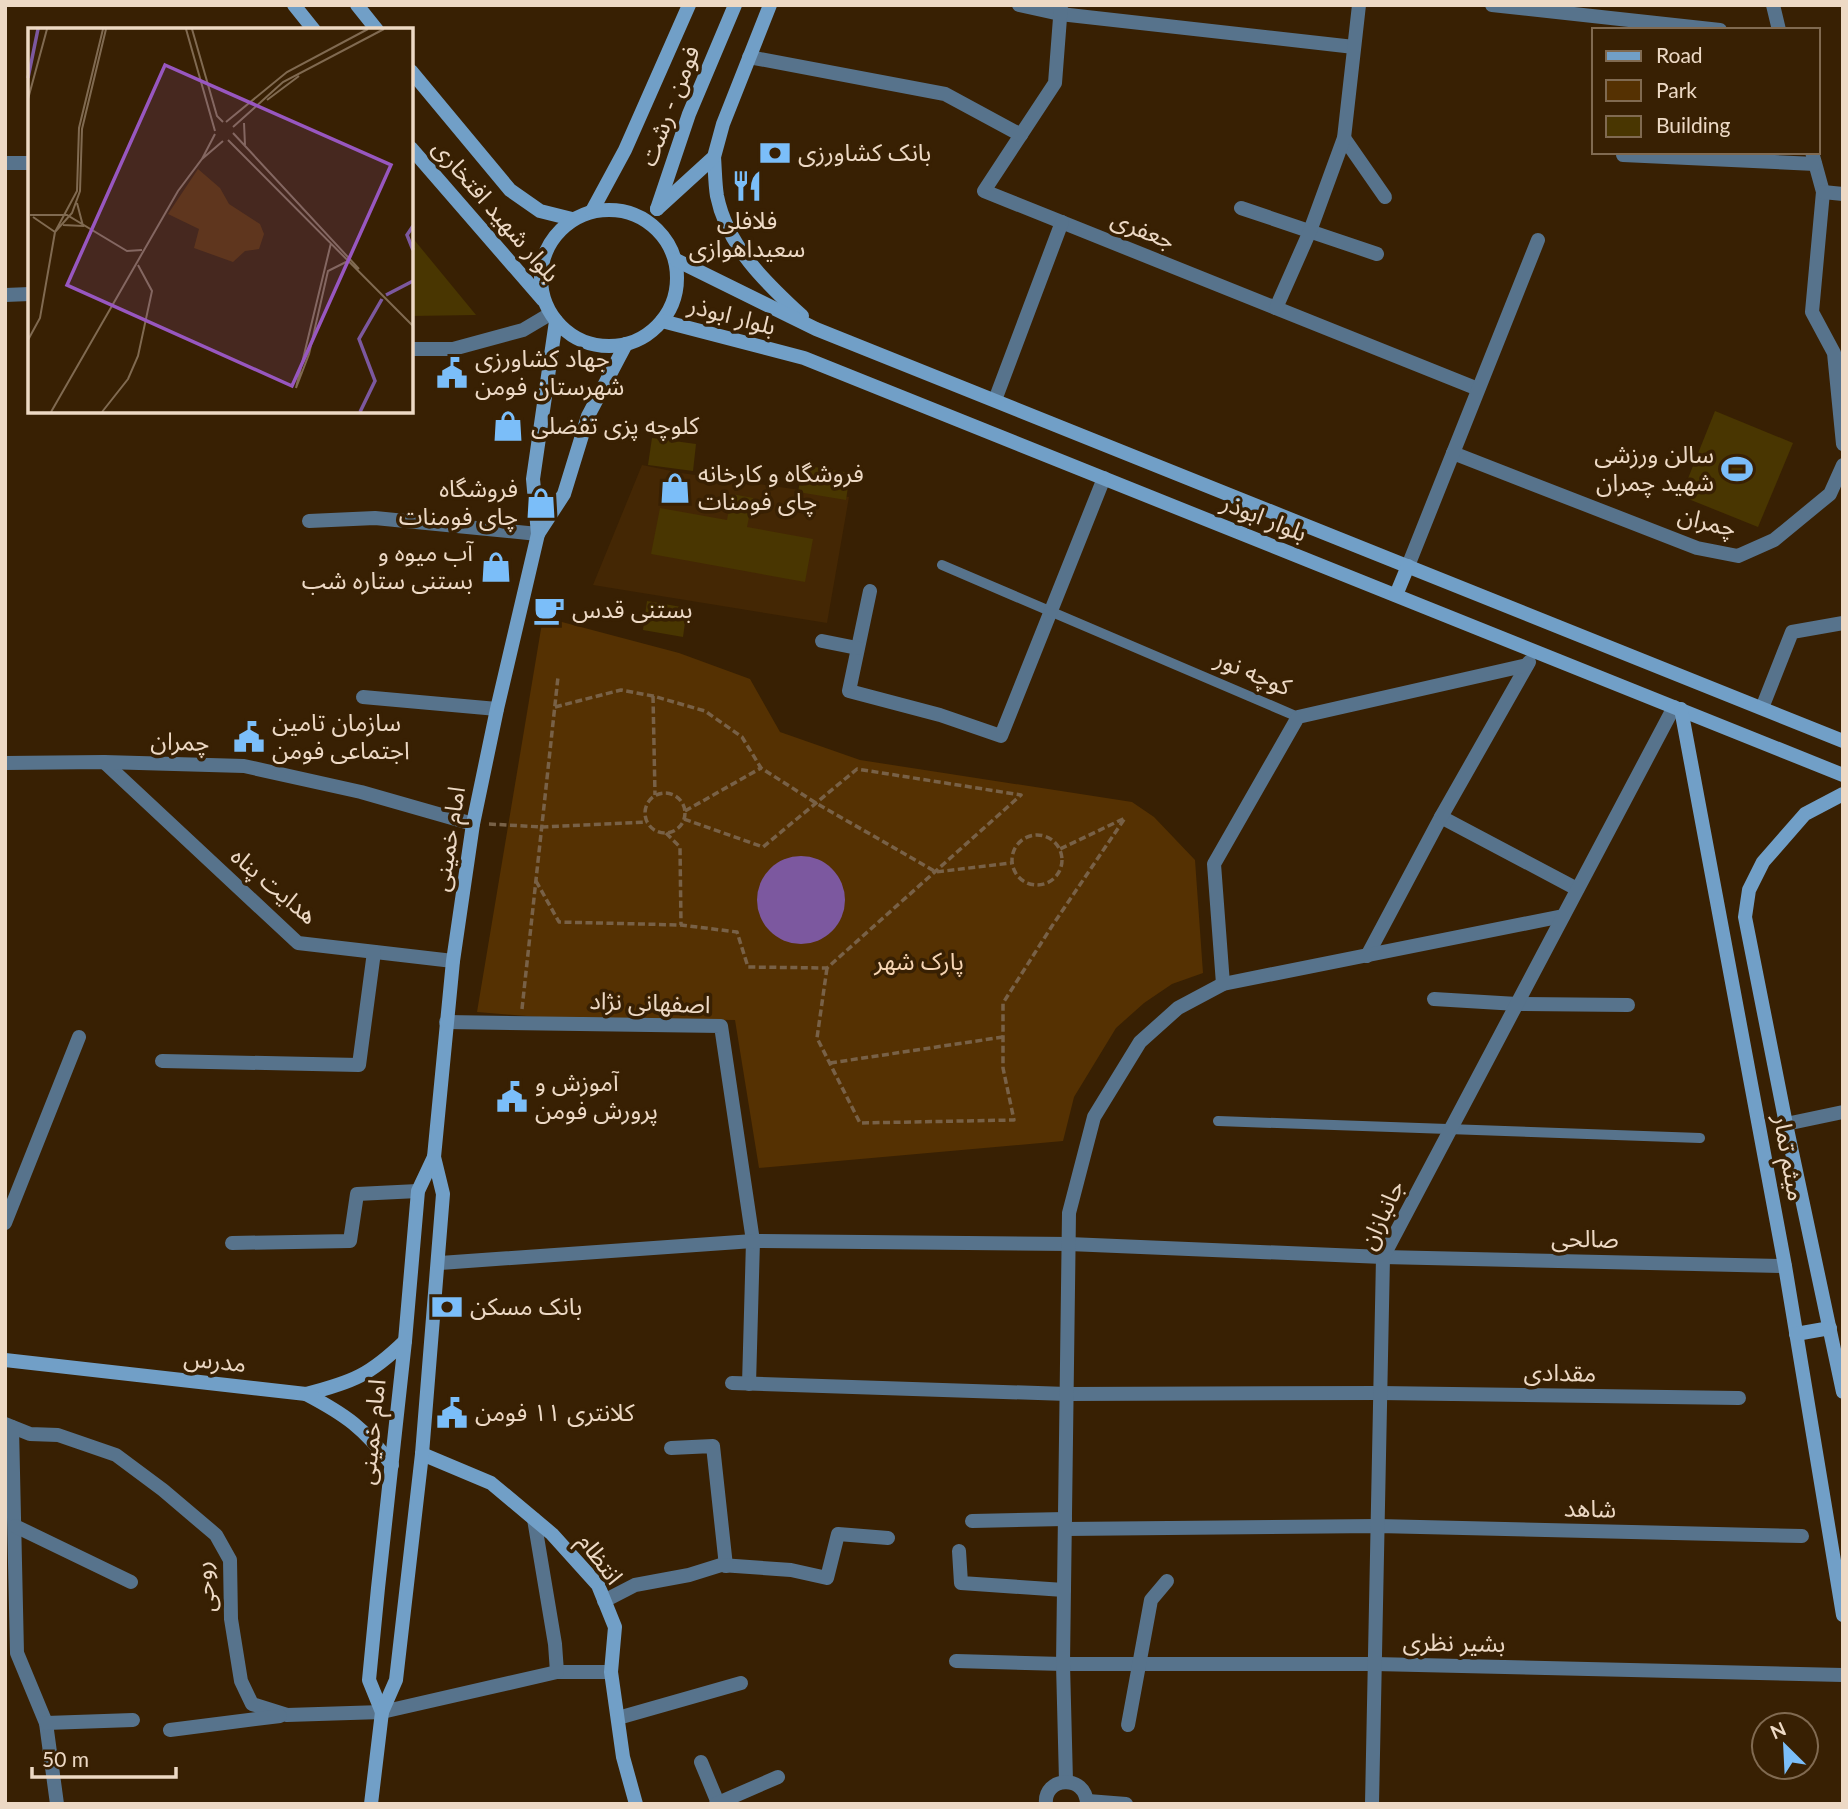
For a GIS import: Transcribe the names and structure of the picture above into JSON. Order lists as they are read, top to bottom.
{
  "streets": {
    "street": [
      "فومن - رشت",
      "بلوار شهید افتخاری",
      "جعفری",
      "بلوار ابوذر",
      "چمران",
      "کوچه نور",
      "امام خمینی",
      "هدایت پناه",
      "اصفهانی نژاد",
      "میثم تمار",
      "جانبازان",
      "صالحی",
      "مدرس",
      "مقدادی",
      "شاهد",
      "انتظام",
      "روحی",
      "بشیر نظری"
    ]
  },
  "crossings": [
    ["فومن - رشت", "بلوار شهید افتخاری"],
    ["فومن - رشت", "بلوار ابوذر"],
    ["فومن - رشت", "امام خمینی"],
    ["بلوار شهید افتخاری", "بلوار ابوذر"],
    ["بلوار شهید افتخاری", "امام خمینی"],
    ["بلوار ابوذر", "امام خمینی"],
    ["بلوار ابوذر", "میثم تمار"],
    ["بلوار ابوذر", "جانبازان"],
    ["چمران", "امام خمینی"],
    ["چمران", "هدایت پناه"],
    ["امام خمینی", "هدایت پناه"],
    ["امام خمینی", "اصفهانی نژاد"],
    ["امام خمینی", "مدرس"],
    ["امام خمینی", "انتظام"],
    ["امام خمینی", "روحی"],
    ["میثم تمار", "جانبازان"],
    ["میثم تمار", "صالحی"],
    ["جانبازان", "صالحی"],
    ["جانبازان", "مقدادی"],
    ["جانبازان", "شاهد"],
    ["جانبازان", "بشیر نظری"],
    ["انتظام", "روحی"]
  ],
  "parks": ["پارک شهر"],
  "places": {
    "bank": ["بانک کشاورزی", "بانک مسکن"],
    "restaurant": ["فلافلی سعیداهوازی"],
    "public building": [
      "جهاد کشاورزی شهرستان فومن",
      "سازمان تامین اجتماعی فومن",
      "آموزش و پرورش فومن",
      "کلانتری ۱۱ فومن"
    ],
    "shop": [
      "کلوچه پزی تفضلی",
      "فروشگاه و کارخانه چای فومنات",
      "فروشگاه چای فومنات",
      "آب میوه و بستنی ستاره شب"
    ],
    "sports": ["سالن ورزشی شهید چمران"],
    "cafe": ["بستنی قدس"]
  },
  "legend": ["Road", "Park", "Building"],
  "scale_bar": "50 m",
  "north": "top left"
}
